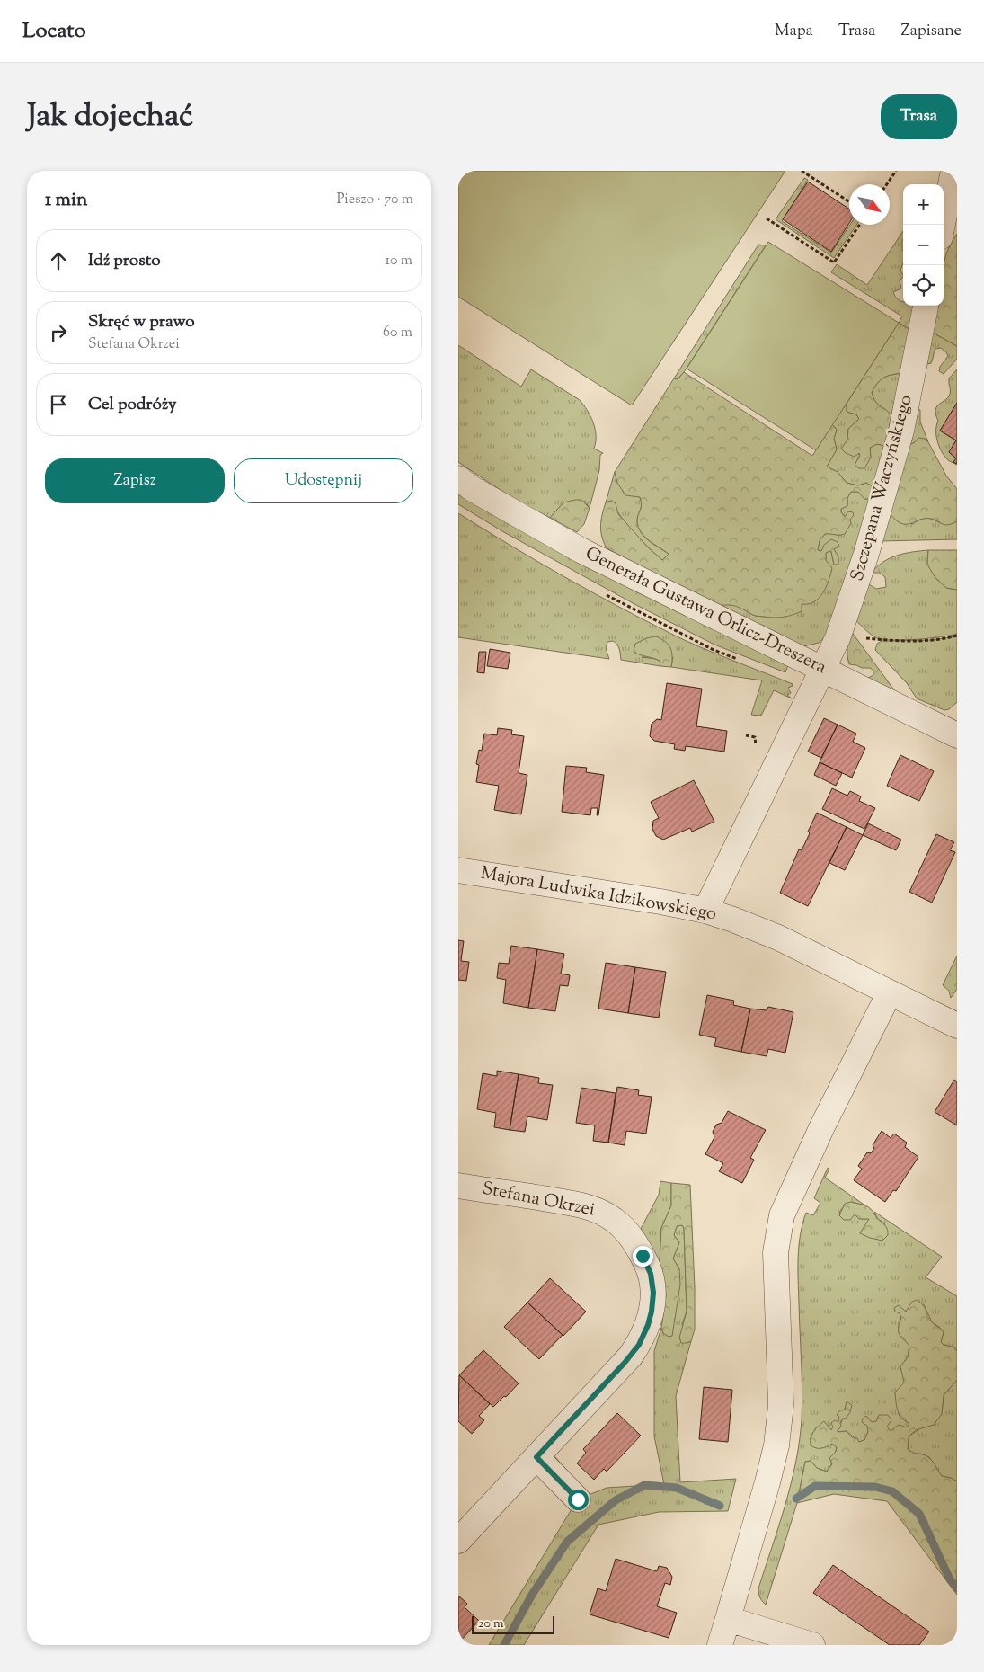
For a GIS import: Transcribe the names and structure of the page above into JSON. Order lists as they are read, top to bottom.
{
  "streets": {
    "street": [
      "Szczepana Waczyńskiego",
      "Generała Gustawa Orlicz-Dreszera",
      "Majora Ludwika Idzikowskiego",
      "Stefana Okrzei"
    ]
  },
  "crossings": [
    ["Szczepana Waczyńskiego", "Generała Gustawa Orlicz-Dreszera"],
    ["Szczepana Waczyńskiego", "Majora Ludwika Idzikowskiego"]
  ],
  "scale_bar": "20 m",
  "north": "bottom right",
  "page": {
    "header": "Locato",
    "nav": ["Mapa", "Trasa", "Zapisane"],
    "title": "Jak dojechać",
    "buttons": [
      "Trasa",
      ["Zapisz", "Udostępnij"]
    ],
    "heading": ["1 min", "Pieszo · 70 m"],
    "map_buttons": ["+", "−"],
    "list": [
      ["Idź prosto", "10 m"],
      ["Skręć w prawo", "Stefana Okrzei", "60 m"],
      "Cel podróży"
    ],
    "scale": "20 m"
  }
}
